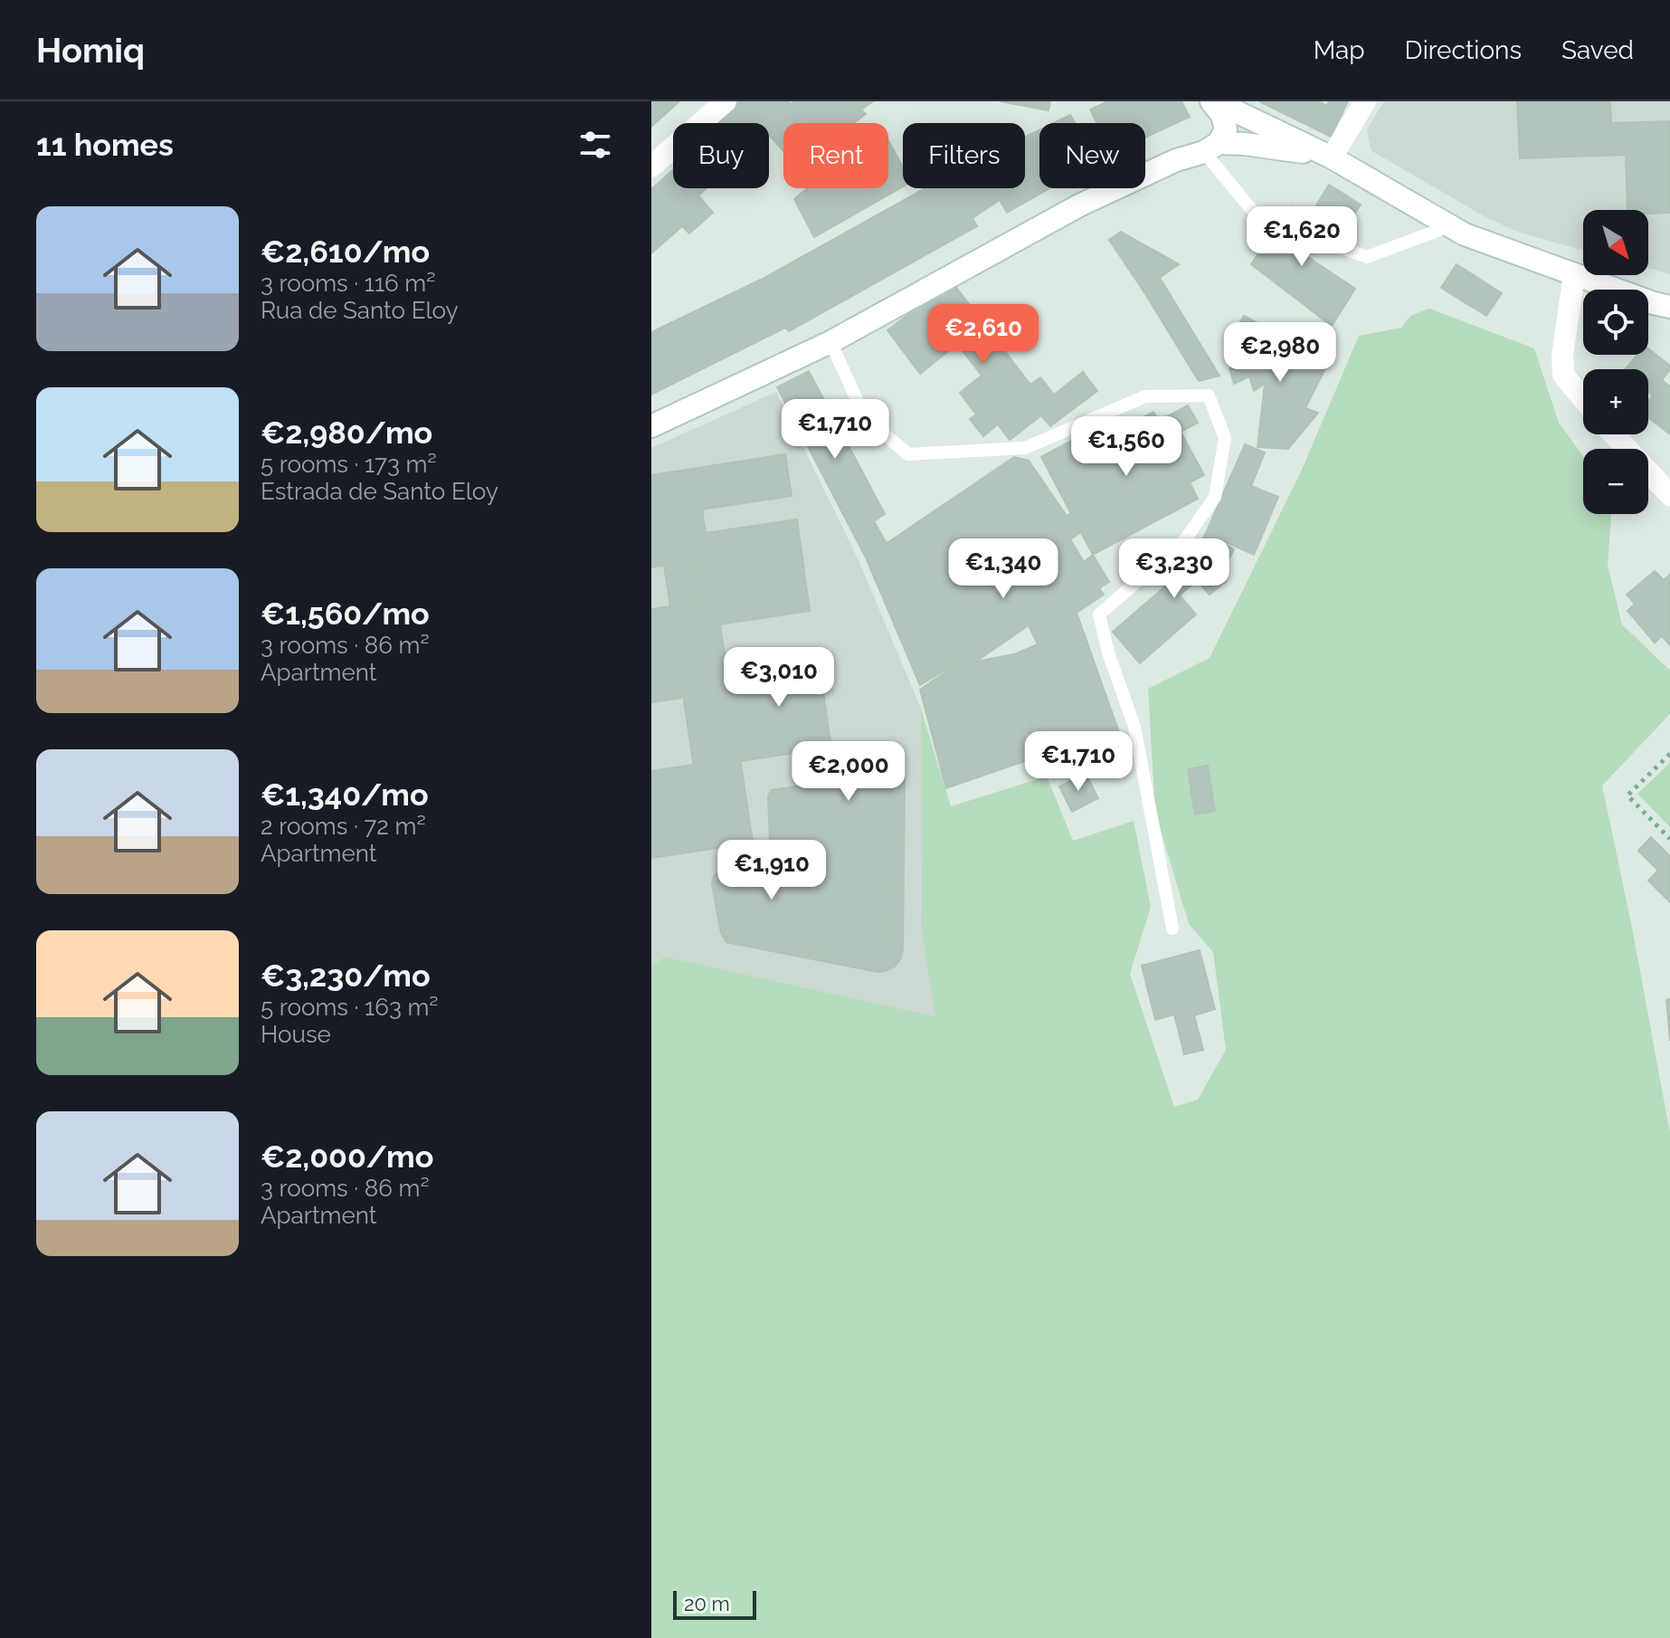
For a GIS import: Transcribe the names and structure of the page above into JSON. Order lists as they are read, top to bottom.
{
  "scale_bar": "20 m",
  "north": "bottom right",
  "page": {
    "header": "Homiq",
    "nav": ["Map", "Directions", "Saved"],
    "heading": "11 homes",
    "chip": [
      "Buy",
      "Rent",
      "Filters",
      "New"
    ],
    "list": [
      {
        "name": "€2,610/mo",
        "note": "3 rooms · 116 m² · Rua de Santo Eloy"
      },
      {
        "name": "€2,980/mo",
        "note": "5 rooms · 173 m² · Estrada de Santo Eloy"
      },
      {
        "name": "€1,560/mo",
        "note": "3 rooms · 86 m² · Apartment"
      },
      {
        "name": "€1,340/mo",
        "note": "2 rooms · 72 m² · Apartment"
      },
      {
        "name": "€3,230/mo",
        "note": "5 rooms · 163 m² · House"
      },
      {
        "name": "€2,000/mo",
        "note": "3 rooms · 86 m² · Apartment"
      }
    ],
    "price": [
      "€1,620",
      "€2,610",
      "€2,980",
      "€1,710",
      "€1,560",
      "€1,340",
      "€3,230",
      "€3,010",
      "€1,710",
      "€2,000",
      "€1,910"
    ],
    "map_buttons": ["+", "−"],
    "scale": "20 m"
  }
}
